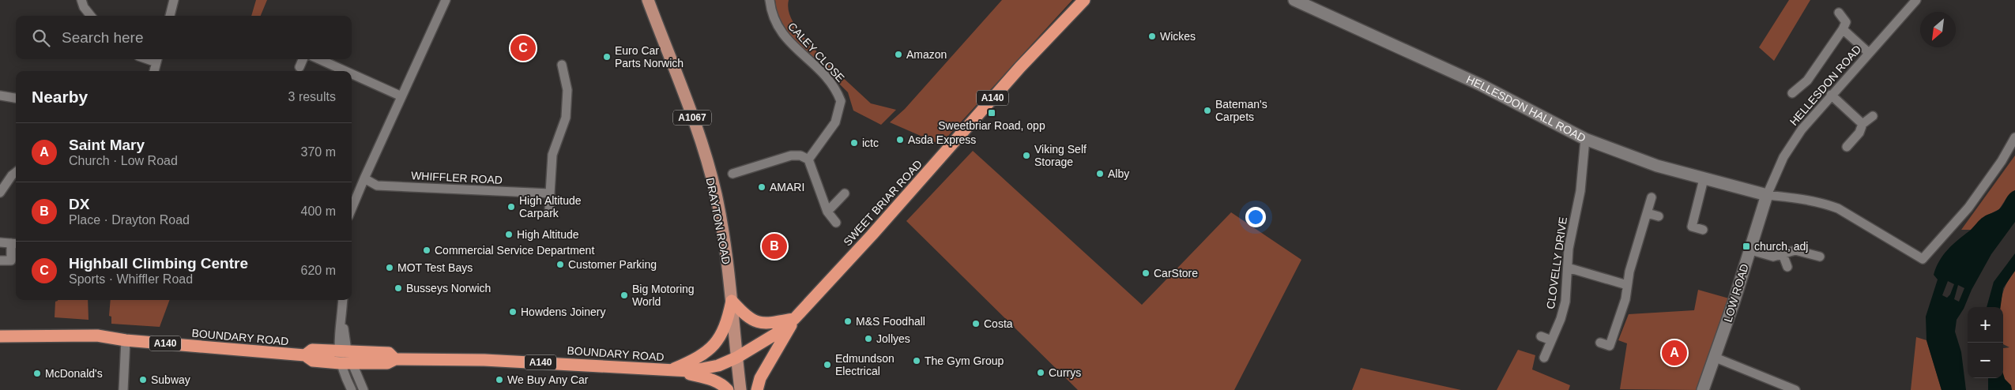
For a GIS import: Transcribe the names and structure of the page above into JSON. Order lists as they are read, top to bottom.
{
  "streets": {
    "highway": ["A140", "SWEET BRIAR ROAD", "BOUNDARY ROAD"],
    "main road": ["A1067", "DRAYTON ROAD"],
    "street": [
      "CALEY CLOSE",
      "HELLESDON ROAD",
      "HELLESDON HALL ROAD",
      "WHIFFLER ROAD",
      "CLOVELLY DRIVE",
      "LOW ROAD"
    ]
  },
  "crossings": [
    ["HELLESDON ROAD", "HELLESDON HALL ROAD"],
    ["HELLESDON ROAD", "LOW ROAD"],
    ["A140", "SWEET BRIAR ROAD"],
    ["A140", "DRAYTON ROAD"],
    ["A140", "BOUNDARY ROAD"],
    ["HELLESDON HALL ROAD", "CLOVELLY DRIVE"],
    ["HELLESDON HALL ROAD", "LOW ROAD"],
    ["A1067", "SWEET BRIAR ROAD"],
    ["A1067", "DRAYTON ROAD"],
    ["A1067", "BOUNDARY ROAD"],
    ["SWEET BRIAR ROAD", "DRAYTON ROAD"],
    ["SWEET BRIAR ROAD", "BOUNDARY ROAD"],
    ["DRAYTON ROAD", "BOUNDARY ROAD"]
  ],
  "places": {
    "other": [
      "Wickes",
      "Amazon",
      "Euro Car Parts Norwich",
      "Bateman's Carpets",
      "Asda Express",
      "ictc",
      "Viking Self Storage",
      "Alby",
      "AMARI",
      "High Altitude Carpark",
      "High Altitude",
      "Commercial Service Department",
      "Customer Parking",
      "MOT Test Bays",
      "CarStore",
      "Busseys Norwich",
      "Big Motoring World",
      "Howdens Joinery",
      "M&S Foodhall",
      "Costa",
      "Jollyes",
      "The Gym Group",
      "Edmundson Electrical",
      "Currys",
      "McDonald's",
      "Subway",
      "We Buy Any Car"
    ],
    "transit": ["Sweetbriar Road, opp", "church, adj"]
  },
  "north": "bottom left",
  "page": {
    "search": "Search here",
    "pins": ["C", "B", "A"],
    "heading": ["Nearby", "3 results"],
    "list": [
      {
        "mark": "A",
        "name": "Saint Mary",
        "note": "Church · Low Road",
        "value": "370 m"
      },
      {
        "mark": "B",
        "name": "DX",
        "note": "Place · Drayton Road",
        "value": "400 m"
      },
      {
        "mark": "C",
        "name": "Highball Climbing Centre",
        "note": "Sports · Whiffler Road",
        "value": "620 m"
      }
    ],
    "map_buttons": ["+", "−"]
  }
}
